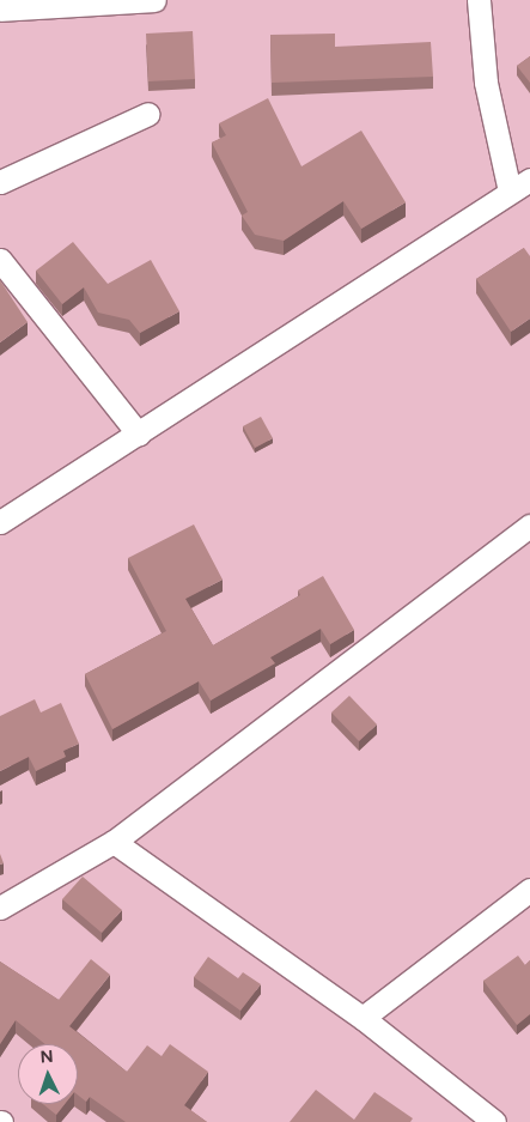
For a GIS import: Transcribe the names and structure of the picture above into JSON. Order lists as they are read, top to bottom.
{
  "north": "top"
}
